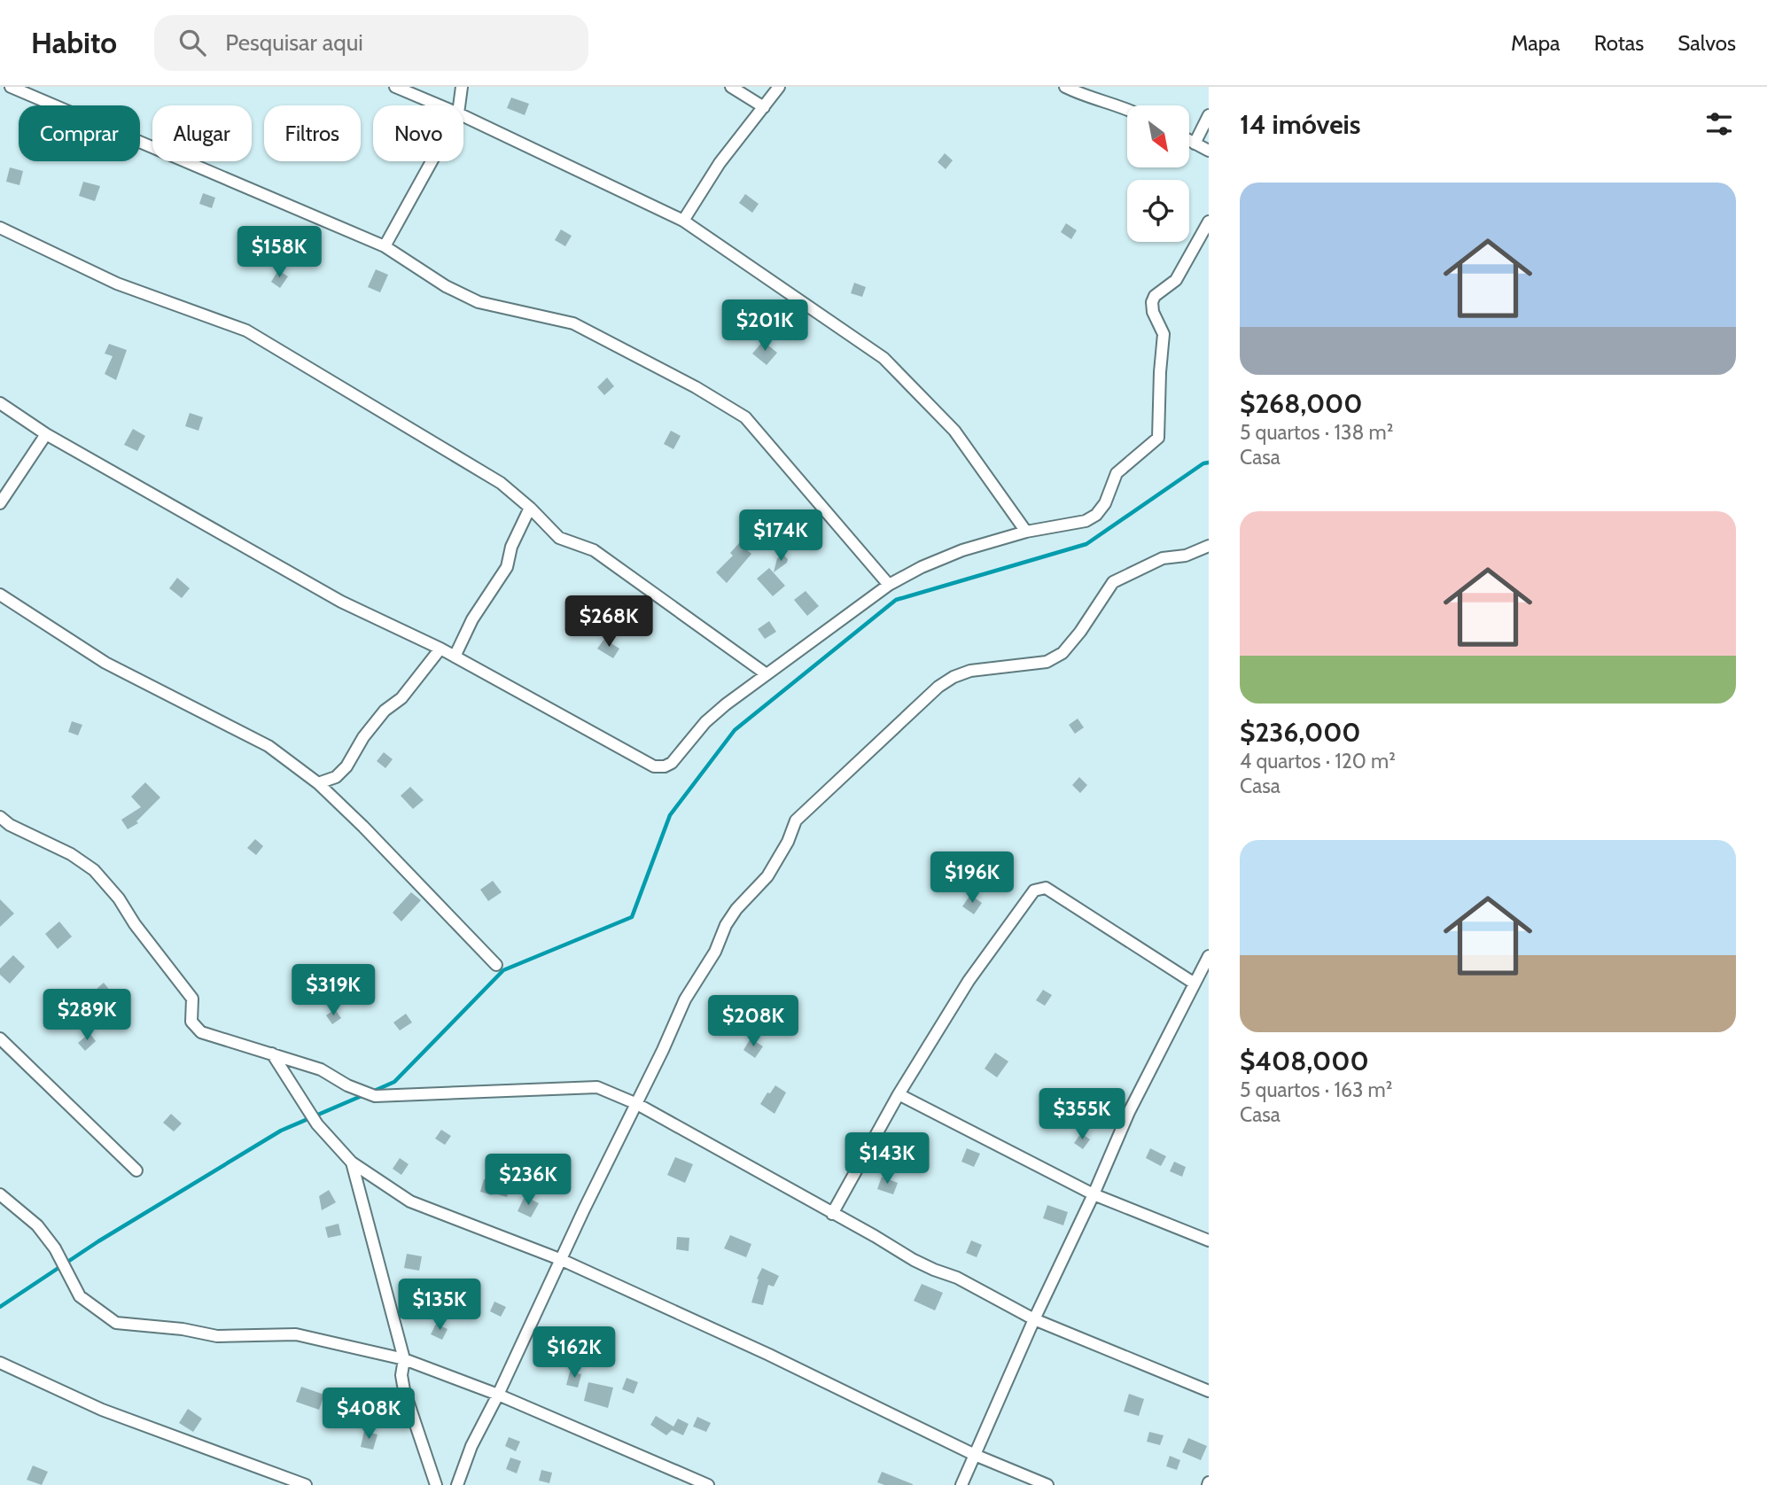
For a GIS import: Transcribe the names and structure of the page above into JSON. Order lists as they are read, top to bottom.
{
  "north": "bottom right",
  "page": {
    "header": "Habito",
    "search": "Pesquisar aqui",
    "nav": ["Mapa", "Rotas", "Salvos"],
    "heading": "14 imóveis",
    "chip": [
      "Comprar",
      "Alugar",
      "Filtros",
      "Novo"
    ],
    "list": [
      {
        "name": "$268,000",
        "note": "5 quartos · 138 m² · Casa"
      },
      {
        "name": "$236,000",
        "note": "4 quartos · 120 m² · Casa"
      },
      {
        "name": "$408,000",
        "note": "5 quartos · 163 m² · Casa"
      }
    ],
    "price": [
      "$158K",
      "$201K",
      "$174K",
      "$268K",
      "$196K",
      "$319K",
      "$289K",
      "$208K",
      "$355K",
      "$143K",
      "$236K",
      "$135K",
      "$162K",
      "$408K"
    ]
  }
}
